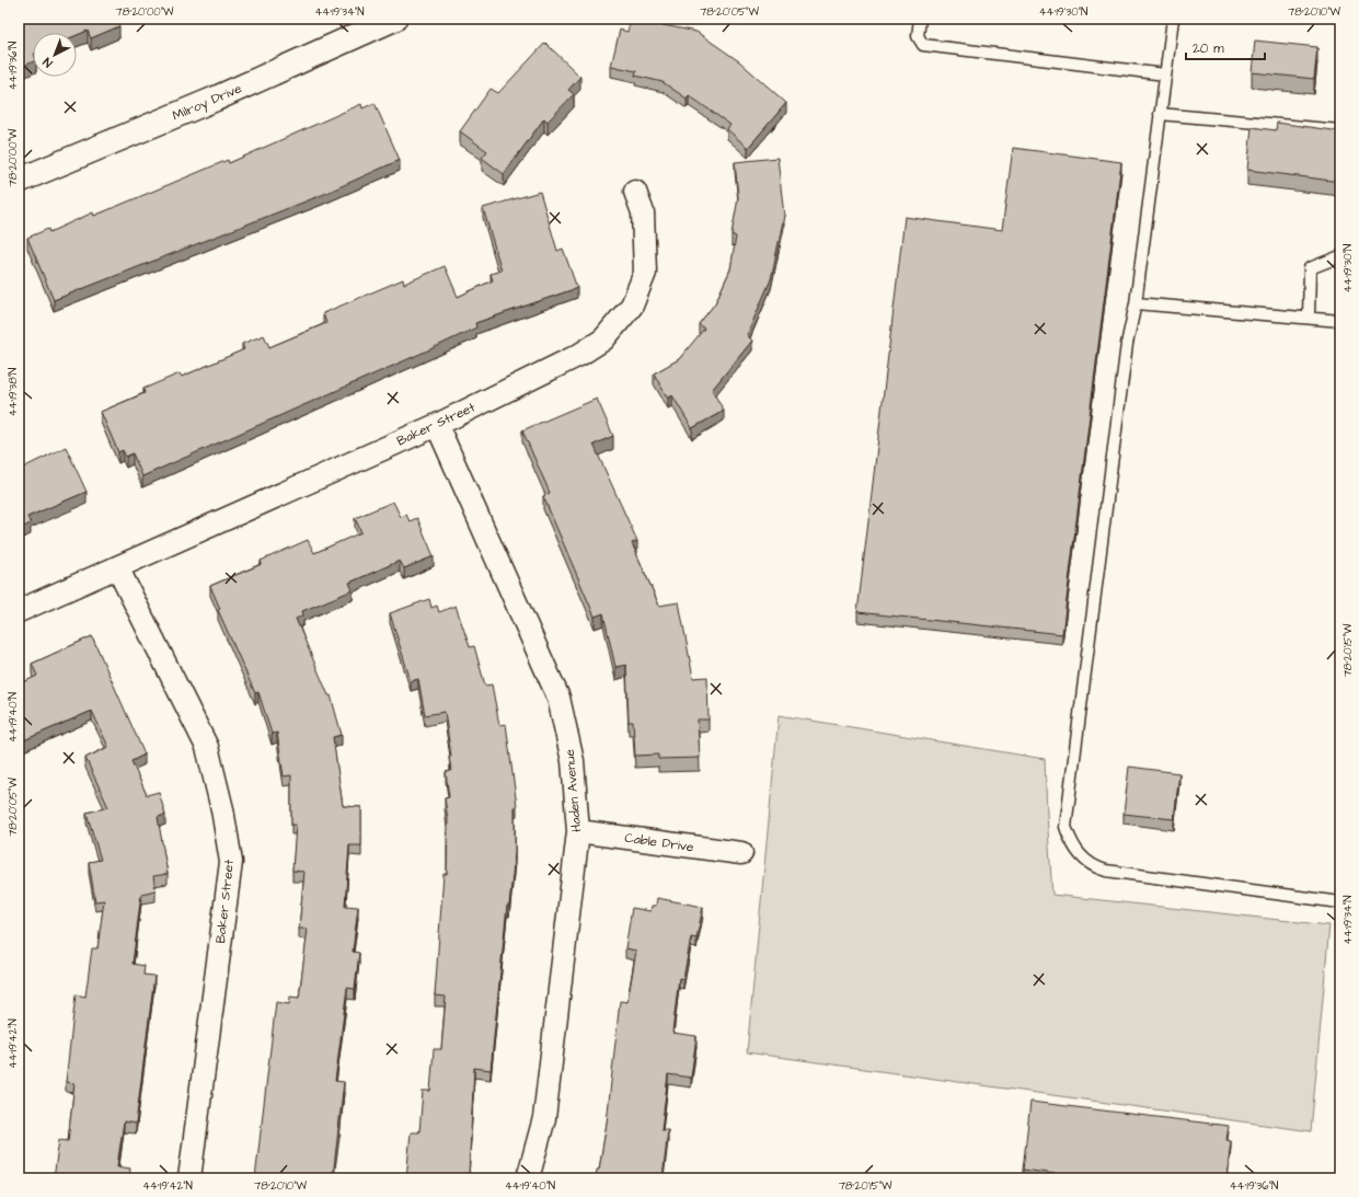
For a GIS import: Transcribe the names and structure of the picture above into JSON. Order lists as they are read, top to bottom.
{
  "streets": {
    "street": [
      "Milroy Drive",
      "Baker Street",
      "Haden Avenue",
      "Cable Drive"
    ]
  },
  "crossings": [
    ["Baker Street", "Haden Avenue"],
    ["Haden Avenue", "Cable Drive"]
  ],
  "scale_bar": "20 m",
  "north": "bottom left",
  "coordinates": [
    "78°20'00\"W",
    "44°19'34\"N",
    "78°20'05\"W",
    "44°19'30\"N",
    "78°20'10\"W",
    "44°19'36\"N",
    "44°19'38\"N",
    "78°20'15\"W",
    "44°19'40\"N",
    "44°19'42\"N"
  ]
}
